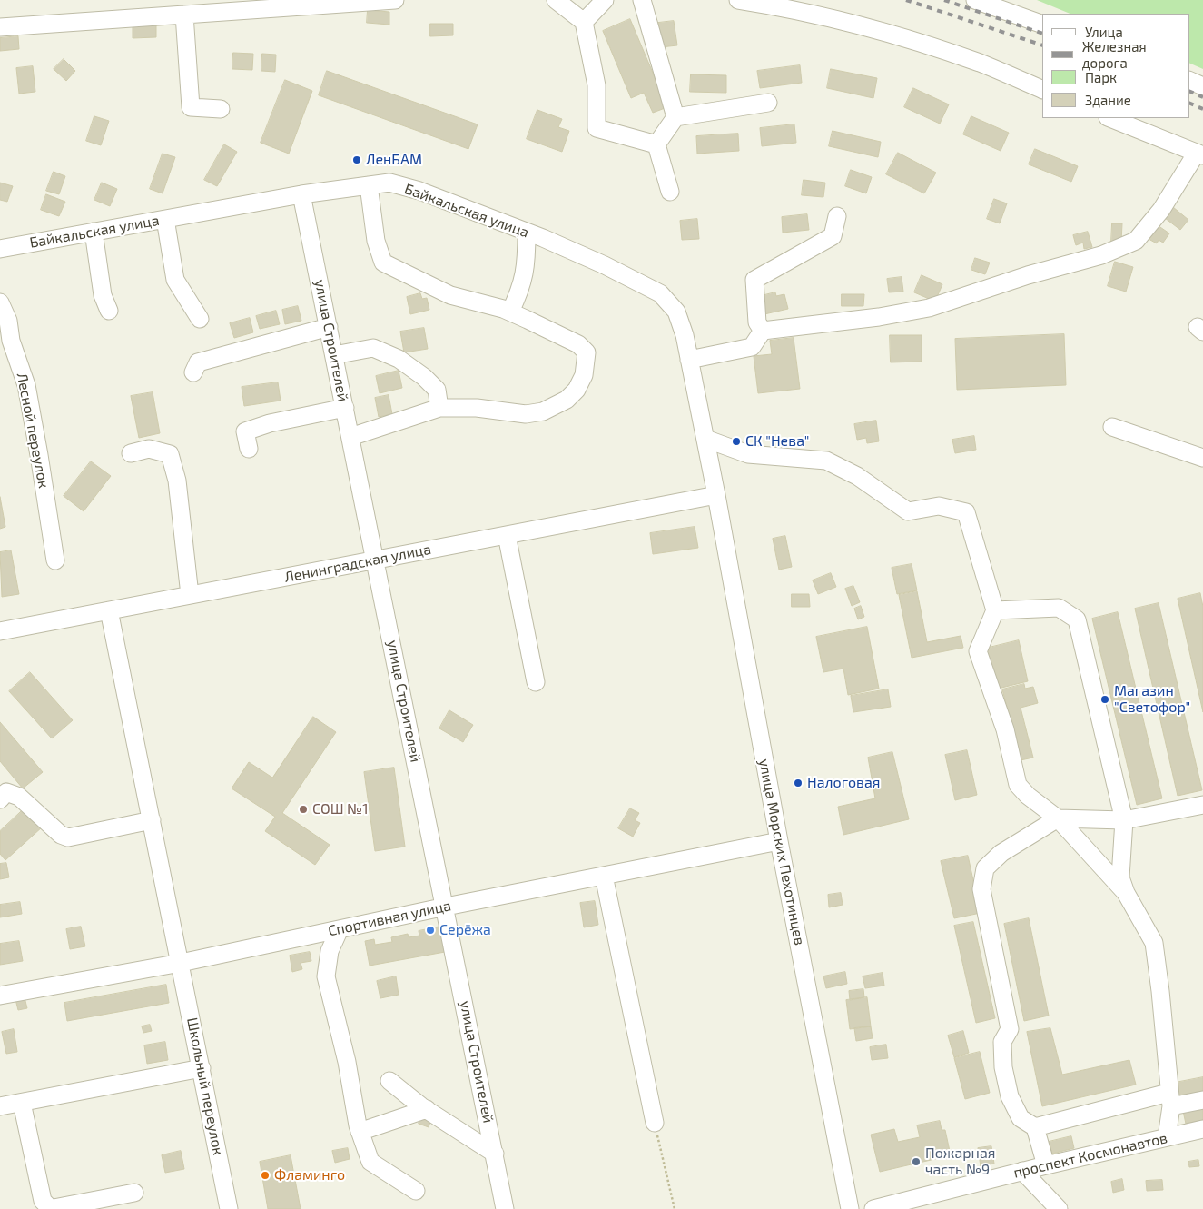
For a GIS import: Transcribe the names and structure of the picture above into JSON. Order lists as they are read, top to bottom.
{
  "streets": {
    "street": [
      "Байкальская улица",
      "улица Строителей",
      "Лесной переулок",
      "Ленинградская улица",
      "улица Морских Пехотинцев",
      "Спортивная улица",
      "Школьный переулок",
      "проспект Космонавтов"
    ]
  },
  "crossings": [
    ["Байкальская улица", "улица Строителей"],
    ["Байкальская улица", "Ленинградская улица"],
    ["Байкальская улица", "улица Морских Пехотинцев"],
    ["улица Строителей", "Ленинградская улица"],
    ["улица Строителей", "Спортивная улица"],
    ["Ленинградская улица", "улица Морских Пехотинцев"],
    ["Ленинградская улица", "Школьный переулок"],
    ["улица Морских Пехотинцев", "Спортивная улица"],
    ["Спортивная улица", "Школьный переулок"]
  ],
  "places": [
    "ЛенБАМ",
    "СК \"Нева\"",
    "Магазин \"Светофор\"",
    "Налоговая",
    "СОШ №1",
    "Серёжа",
    "Пожарная часть №9",
    "Фламинго"
  ],
  "legend": [
    "Улица",
    "Железная дорога",
    "Парк",
    "Здание"
  ]
}
